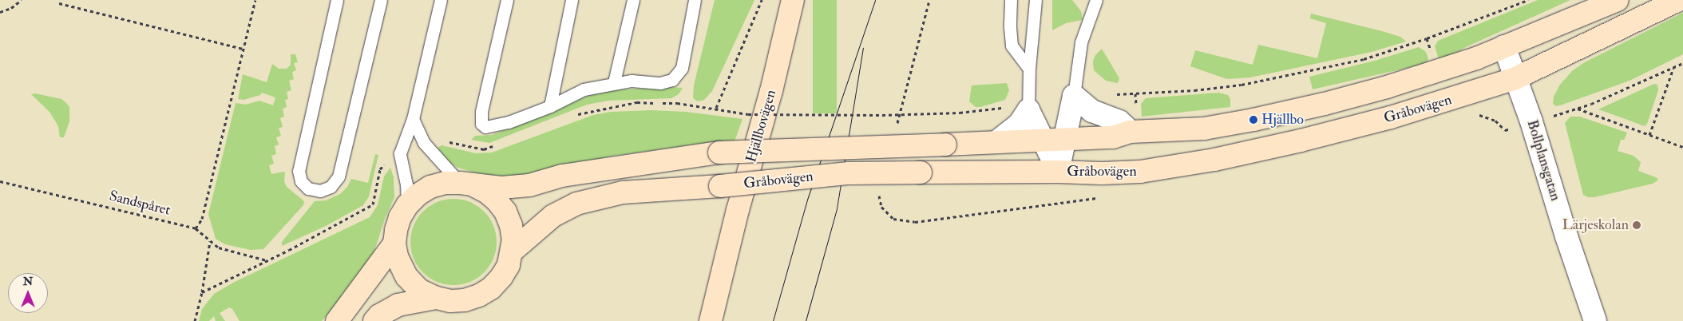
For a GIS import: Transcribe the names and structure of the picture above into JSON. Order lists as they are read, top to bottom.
{
  "streets": {
    "main road": ["Gråbovägen", "Hjällbovägen"],
    "street": ["Bollplansgatan"],
    "path": ["Sandspåret"]
  },
  "crossings": [
    ["Gråbovägen", "Bollplansgatan"]
  ],
  "places": ["Hjällbo", "Lärjeskolan"],
  "north": "top"
}
